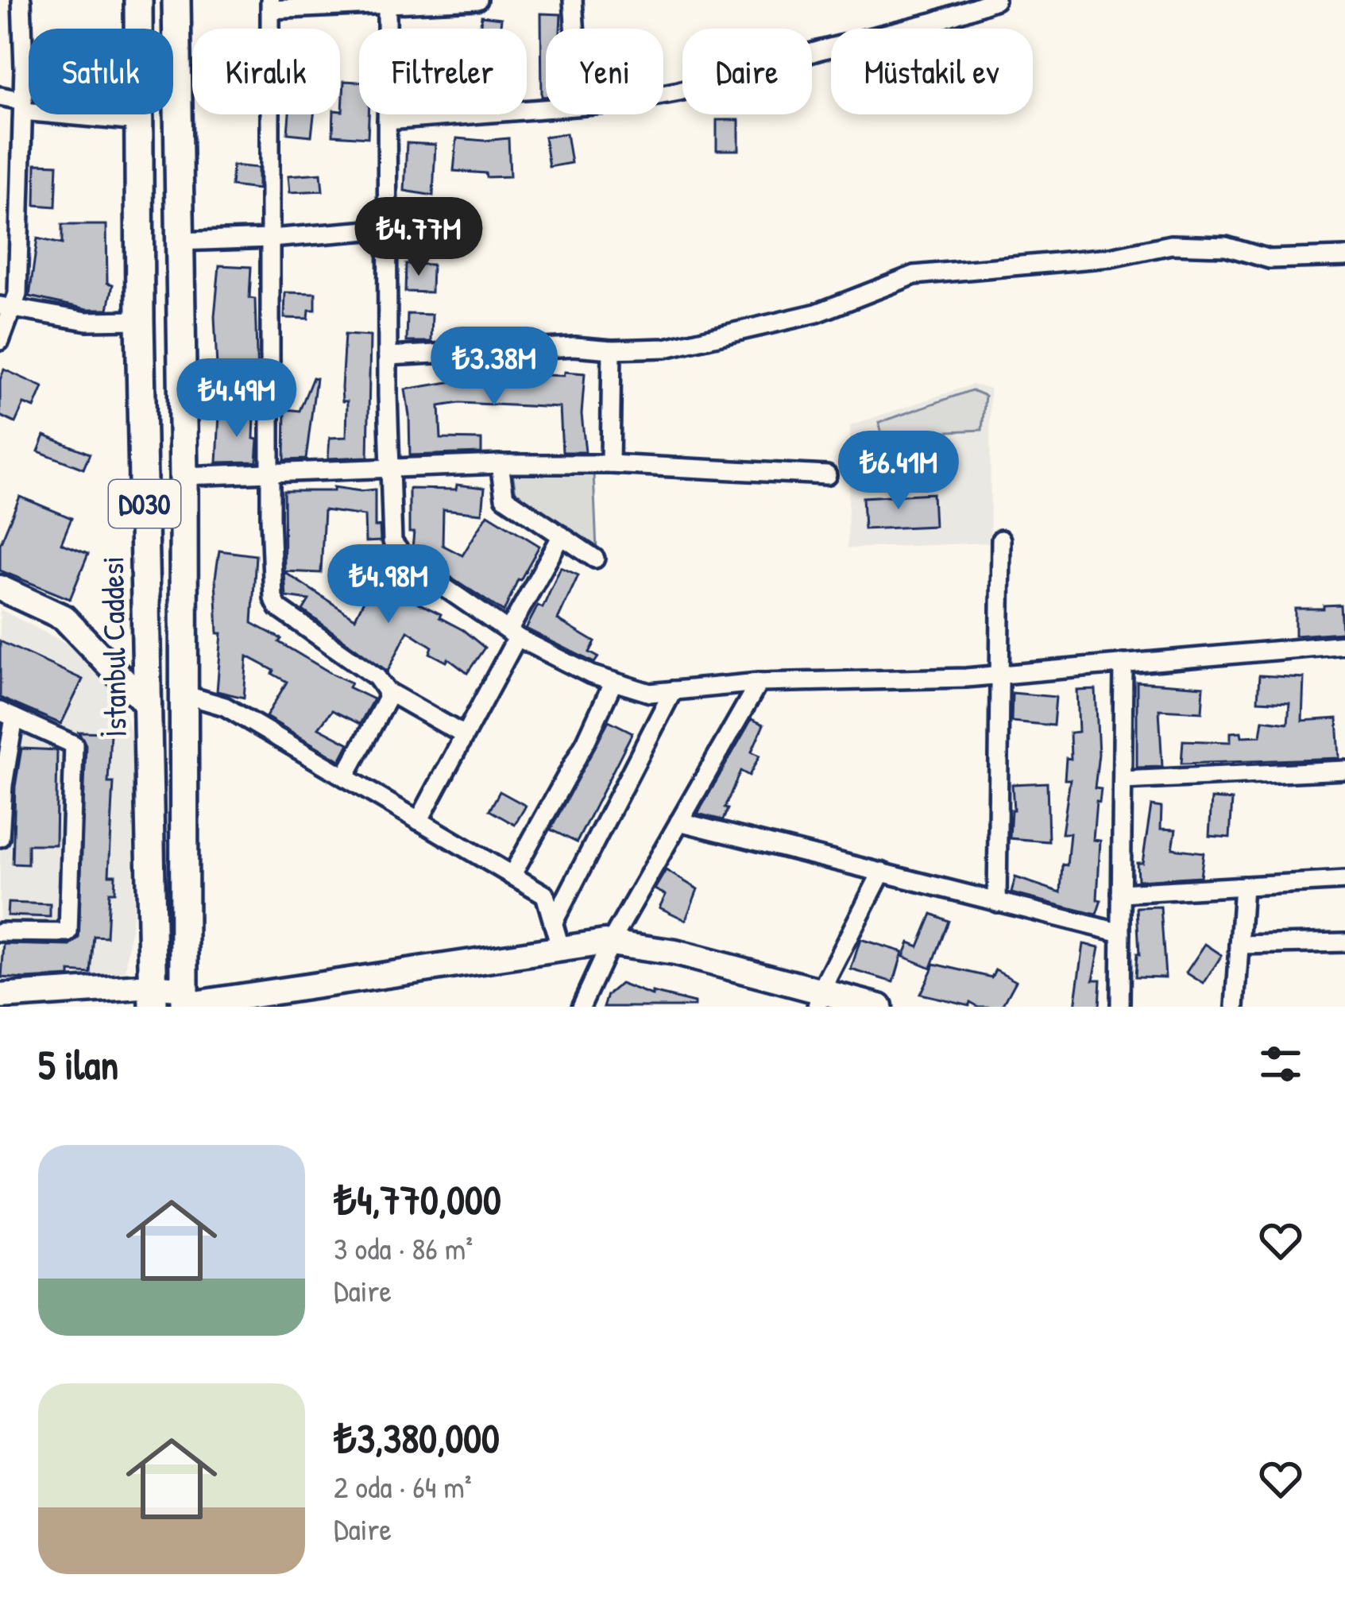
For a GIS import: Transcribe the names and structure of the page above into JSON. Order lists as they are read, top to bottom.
{
  "streets": {
    "main road": ["D030", "İstanbul Caddesi"]
  },
  "page": {
    "chip": [
      "Satılık",
      "Kiralık",
      "Filtreler",
      "Yeni",
      "Daire",
      "Müstakil ev"
    ],
    "price": [
      "₺4.77M",
      "₺3.38M",
      "₺4.49M",
      "₺6.41M",
      "₺4.98M"
    ],
    "heading": "5 ilan",
    "list": [
      {
        "name": "₺4,770,000",
        "note": "3 oda · 86 m² · Daire"
      },
      {
        "name": "₺3,380,000",
        "note": "2 oda · 64 m² · Daire"
      }
    ]
  }
}
